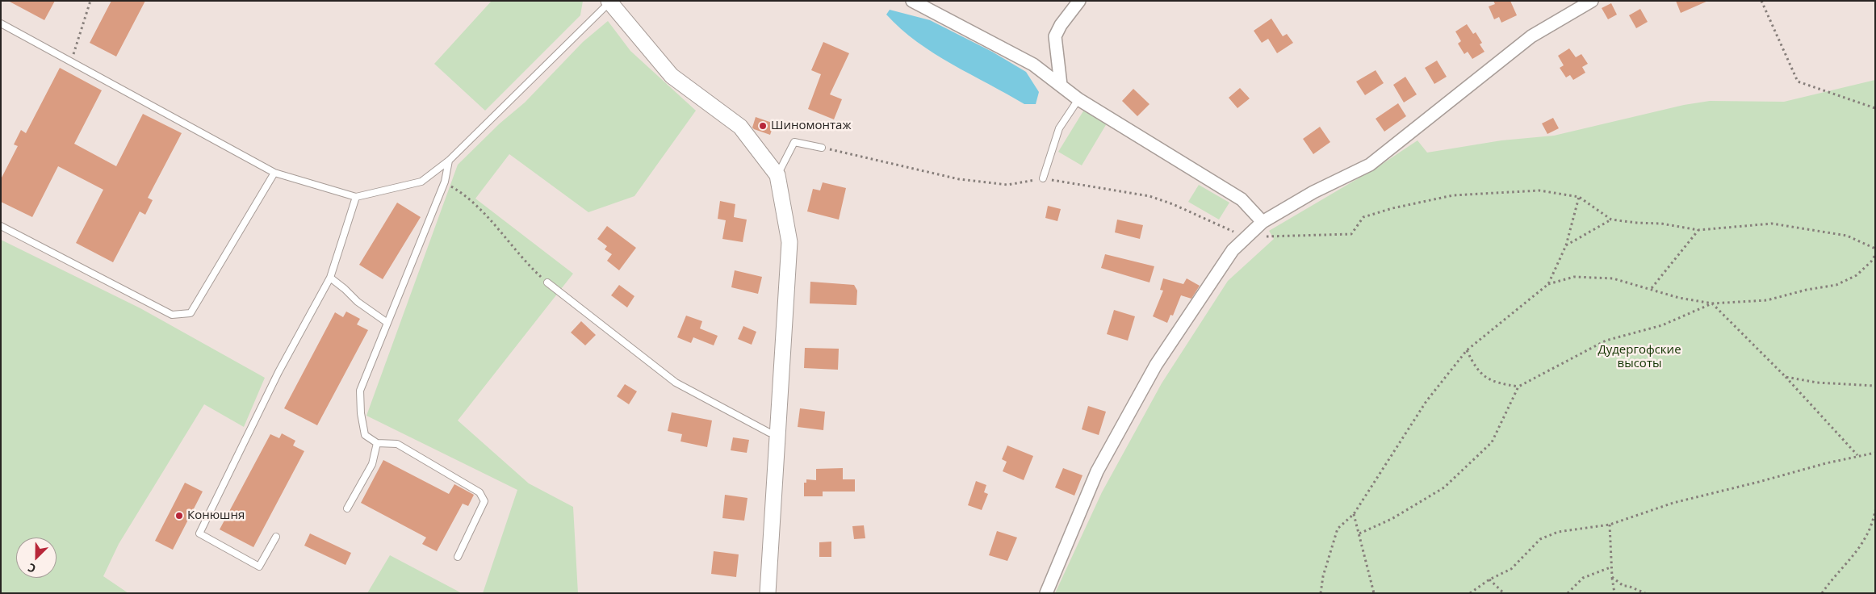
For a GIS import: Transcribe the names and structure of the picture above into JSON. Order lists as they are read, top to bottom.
{
  "parks": ["Дудергофские высоты"],
  "places": ["Шиномонтаж", "Конюшня"],
  "north": "bottom left"
}
